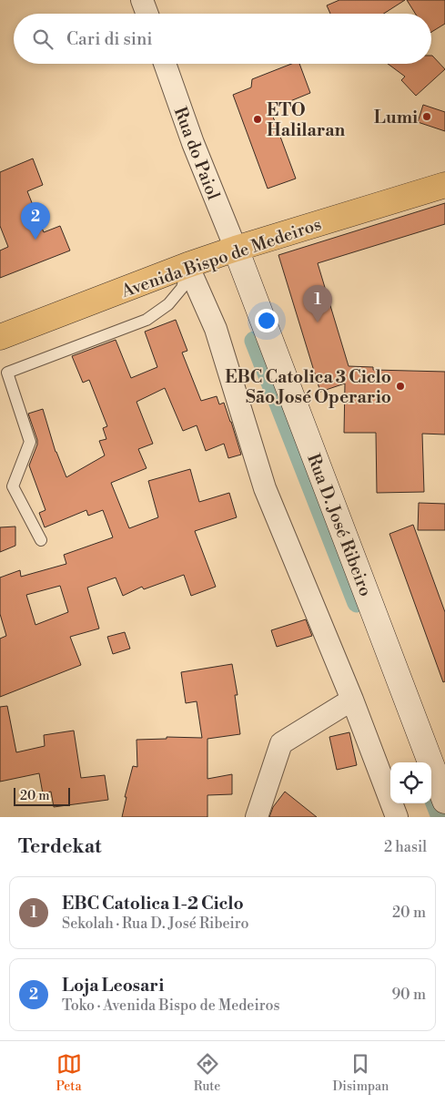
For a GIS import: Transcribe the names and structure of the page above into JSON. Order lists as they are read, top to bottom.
{
  "streets": {
    "main road": ["Avenida Bispo de Medeiros"],
    "street": ["Rua do Paiol", "Rua D. José Ribeiro"]
  },
  "crossings": [
    ["Rua do Paiol", "Avenida Bispo de Medeiros"],
    ["Rua do Paiol", "Rua D. José Ribeiro"],
    ["Avenida Bispo de Medeiros", "Rua D. José Ribeiro"]
  ],
  "places": ["Lumi", "ETO Halilaran", "EBC Catolica 3 Ciclo São José Operario"],
  "scale_bar": "20 m",
  "page": {
    "search": "Cari di sini",
    "pins": ["2", "1"],
    "scale": "20 m",
    "heading": ["Terdekat", "2 hasil"],
    "list": [
      {
        "mark": "1",
        "name": "EBC Catolica 1-2 Ciclo",
        "note": "Sekolah · Rua D. José Ribeiro",
        "value": "20 m"
      },
      {
        "mark": "2",
        "name": "Loja Leosari",
        "note": "Toko · Avenida Bispo de Medeiros",
        "value": "90 m"
      }
    ],
    "nav": ["Peta", "Rute", "Disimpan"]
  }
}
